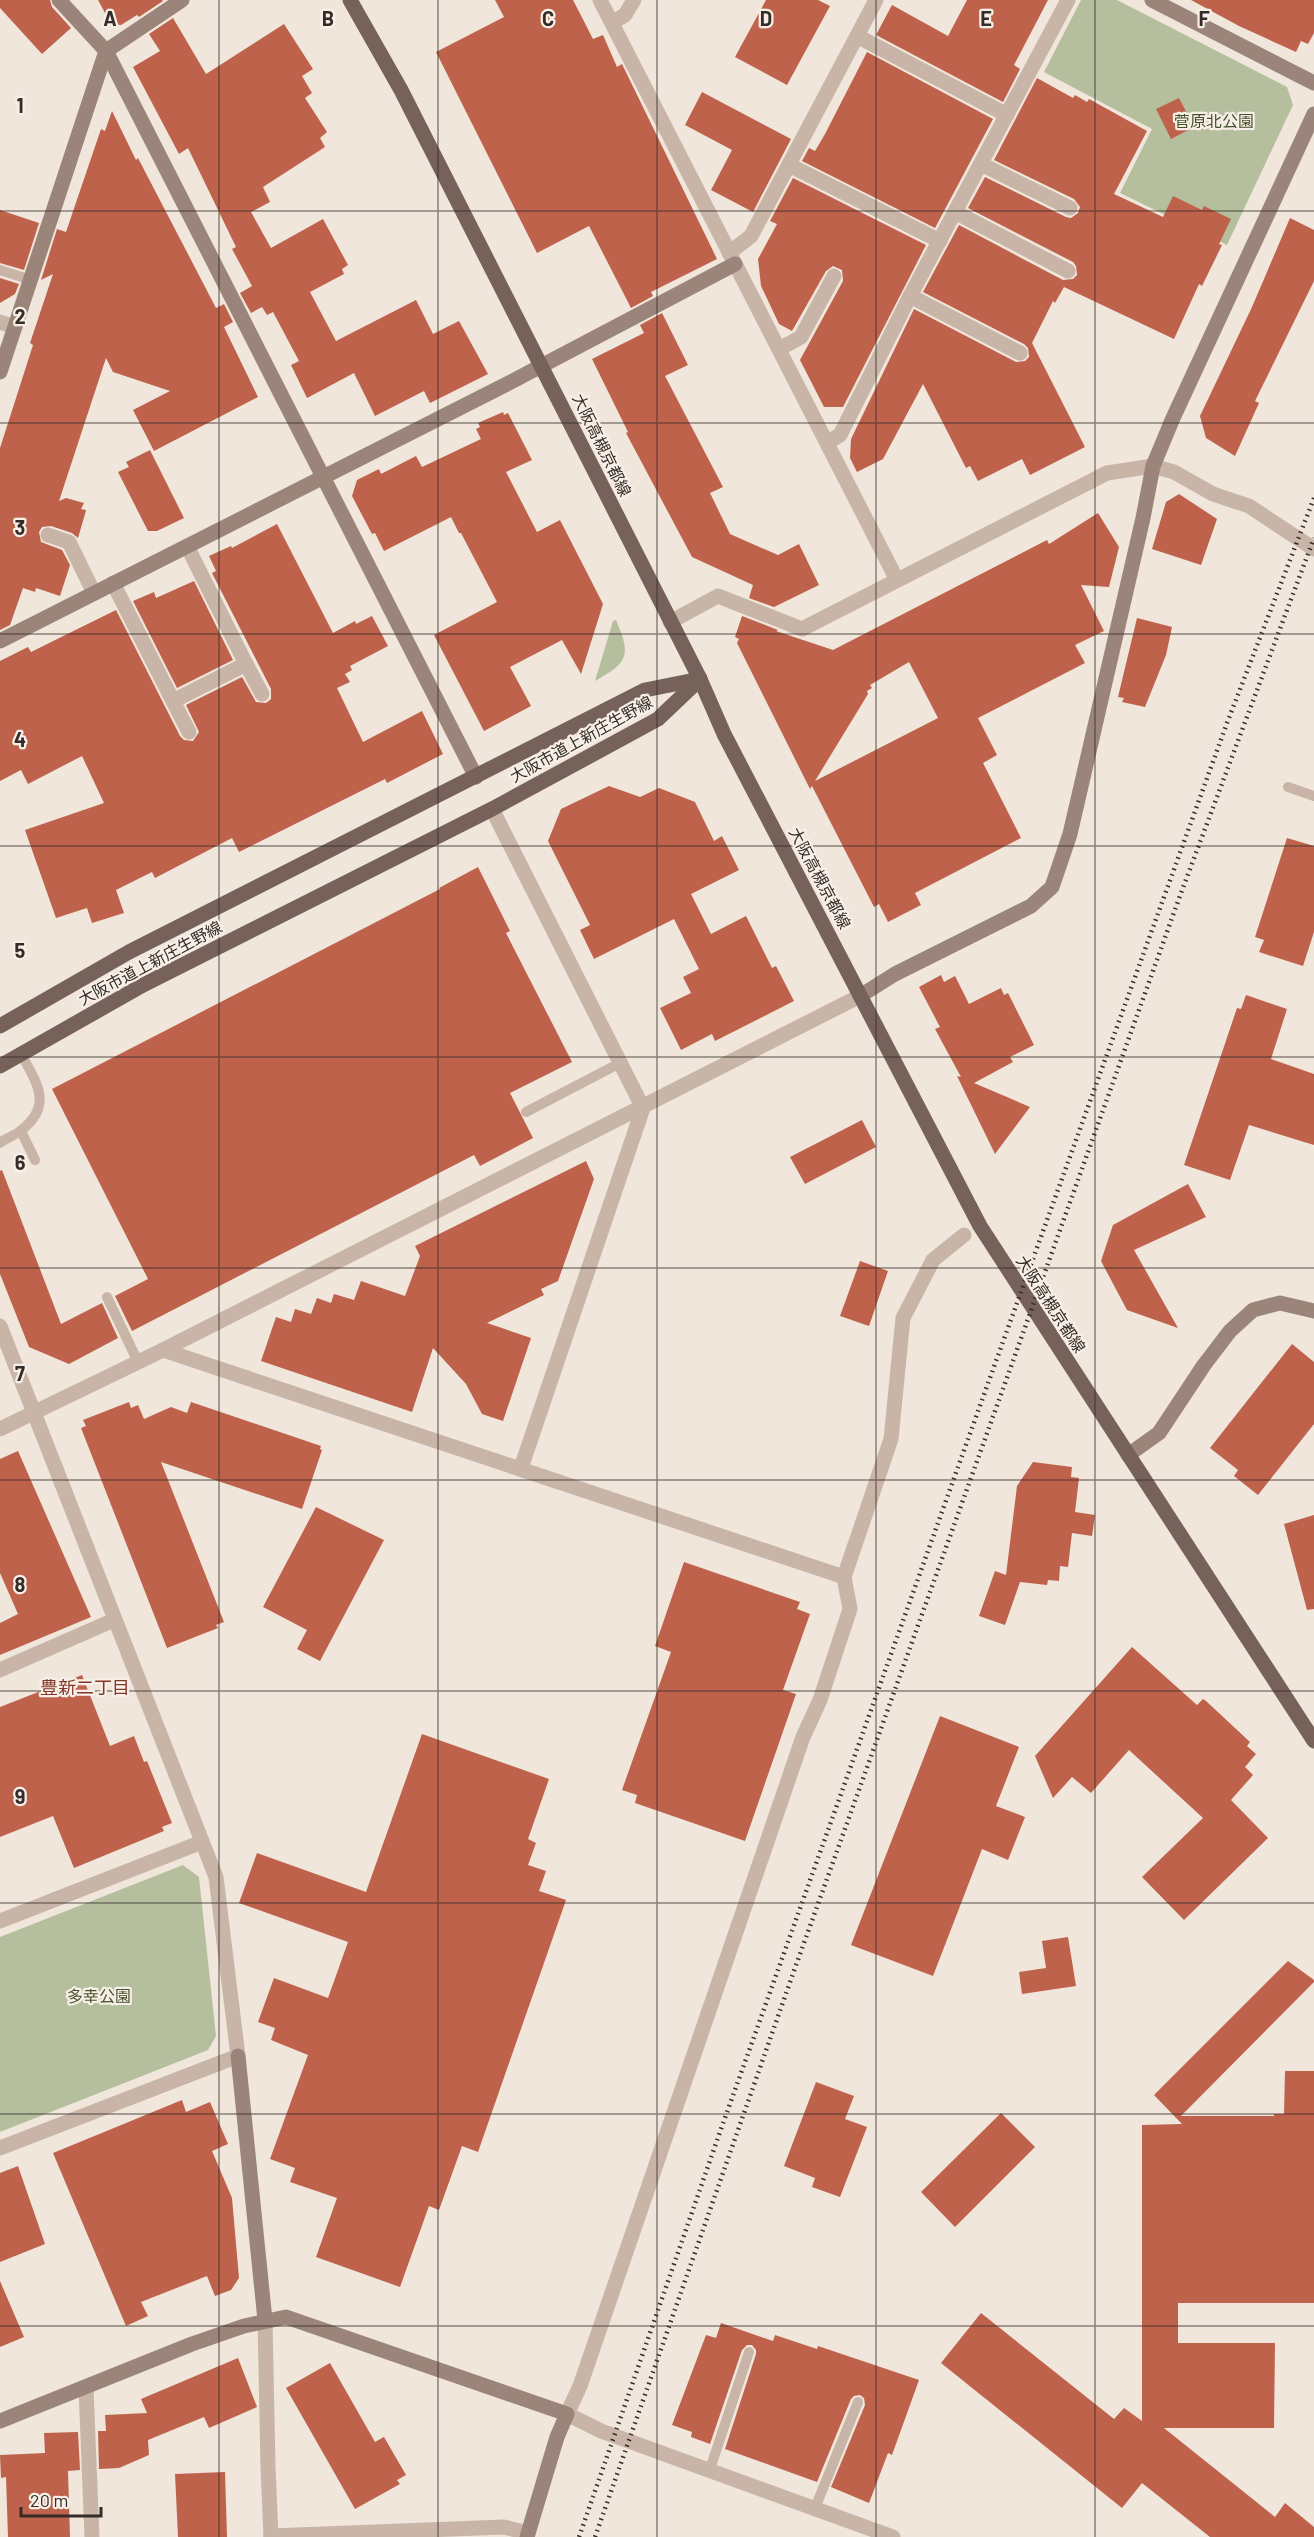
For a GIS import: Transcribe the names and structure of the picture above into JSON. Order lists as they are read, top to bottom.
{
  "streets": {
    "main road": ["大阪高槻京都線", "大阪市道上新庄生野線"]
  },
  "crossings": [
    ["大阪高槻京都線", "大阪市道上新庄生野線"]
  ],
  "districts": ["豊新二丁目"],
  "parks": ["菅原北公園", "多幸公園"],
  "scale_bar": "20 m",
  "grid": {
    "columns": [
      "A",
      "B",
      "C",
      "D",
      "E",
      "F"
    ],
    "rows": [
      "1",
      "2",
      "3",
      "4",
      "5",
      "6",
      "7",
      "8",
      "9"
    ]
  }
}
